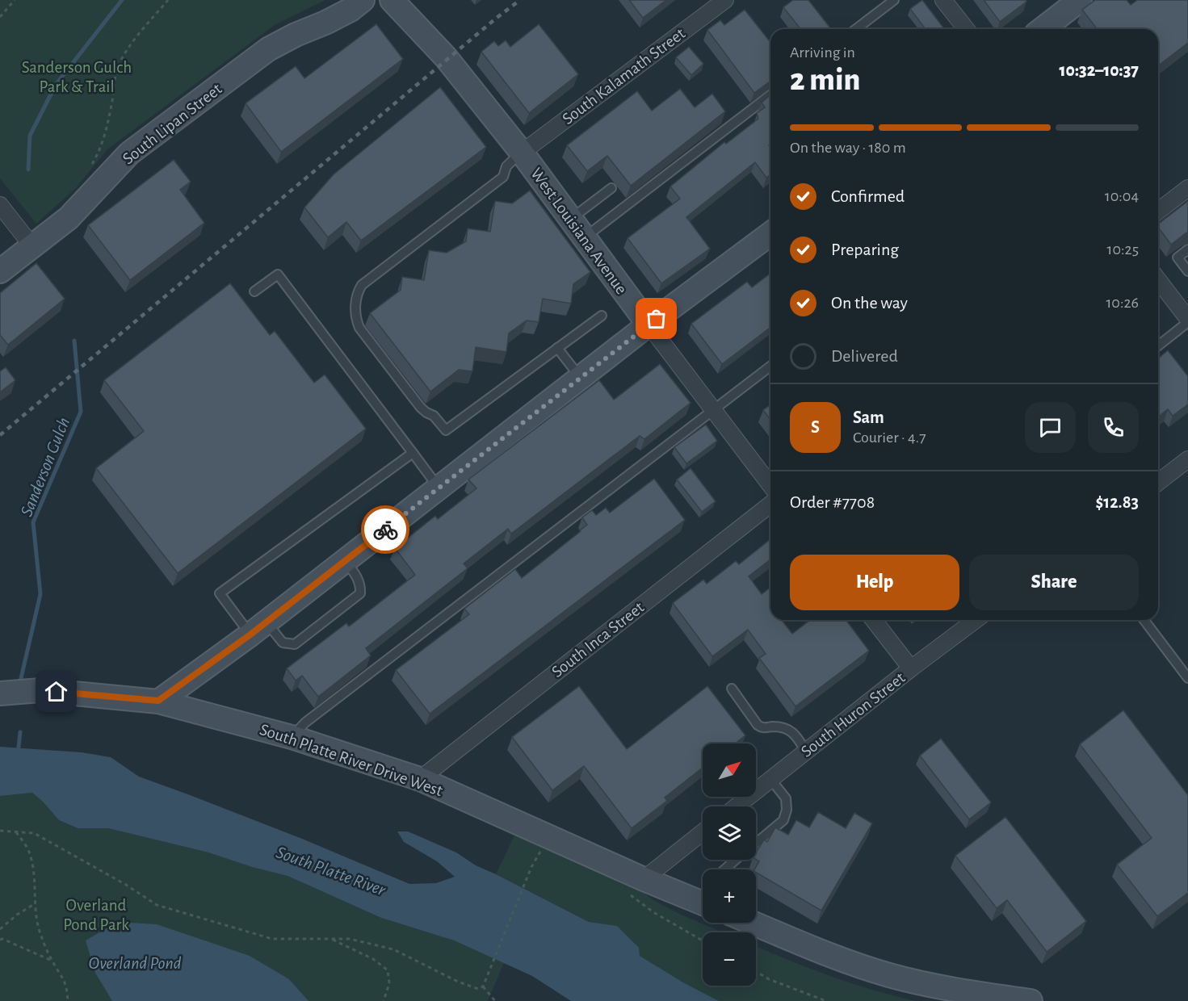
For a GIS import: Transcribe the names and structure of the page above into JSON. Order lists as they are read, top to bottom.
{
  "streets": {
    "street": [
      "South Kalamath Street",
      "South Lipan Street",
      "West Louisiana Avenue",
      "South Inca Street",
      "South Huron Street",
      "South Platte River Drive West"
    ]
  },
  "crossings": [
    ["South Kalamath Street", "West Louisiana Avenue"],
    ["South Inca Street", "South Platte River Drive West"]
  ],
  "water": ["Sanderson Gulch", "South Platte River", "Overland Pond"],
  "parks": ["Sanderson Gulch Park & Trail", "Overland Pond Park"],
  "north": "top right",
  "page": {
    "heading": ["2 min", "Arriving in", "10:32–10:37"],
    "panel": [
      "Sam",
      "Courier · 4.7",
      "Order #7708",
      "$12.83"
    ],
    "bar": "On the way · 180 m",
    "list": [
      ["Confirmed", "10:04"],
      ["Preparing", "10:25"],
      ["On the way", "10:26"],
      "Delivered"
    ],
    "round": "S",
    "buttons": ["Help", "Share"],
    "map_buttons": ["+", "−"]
  }
}
